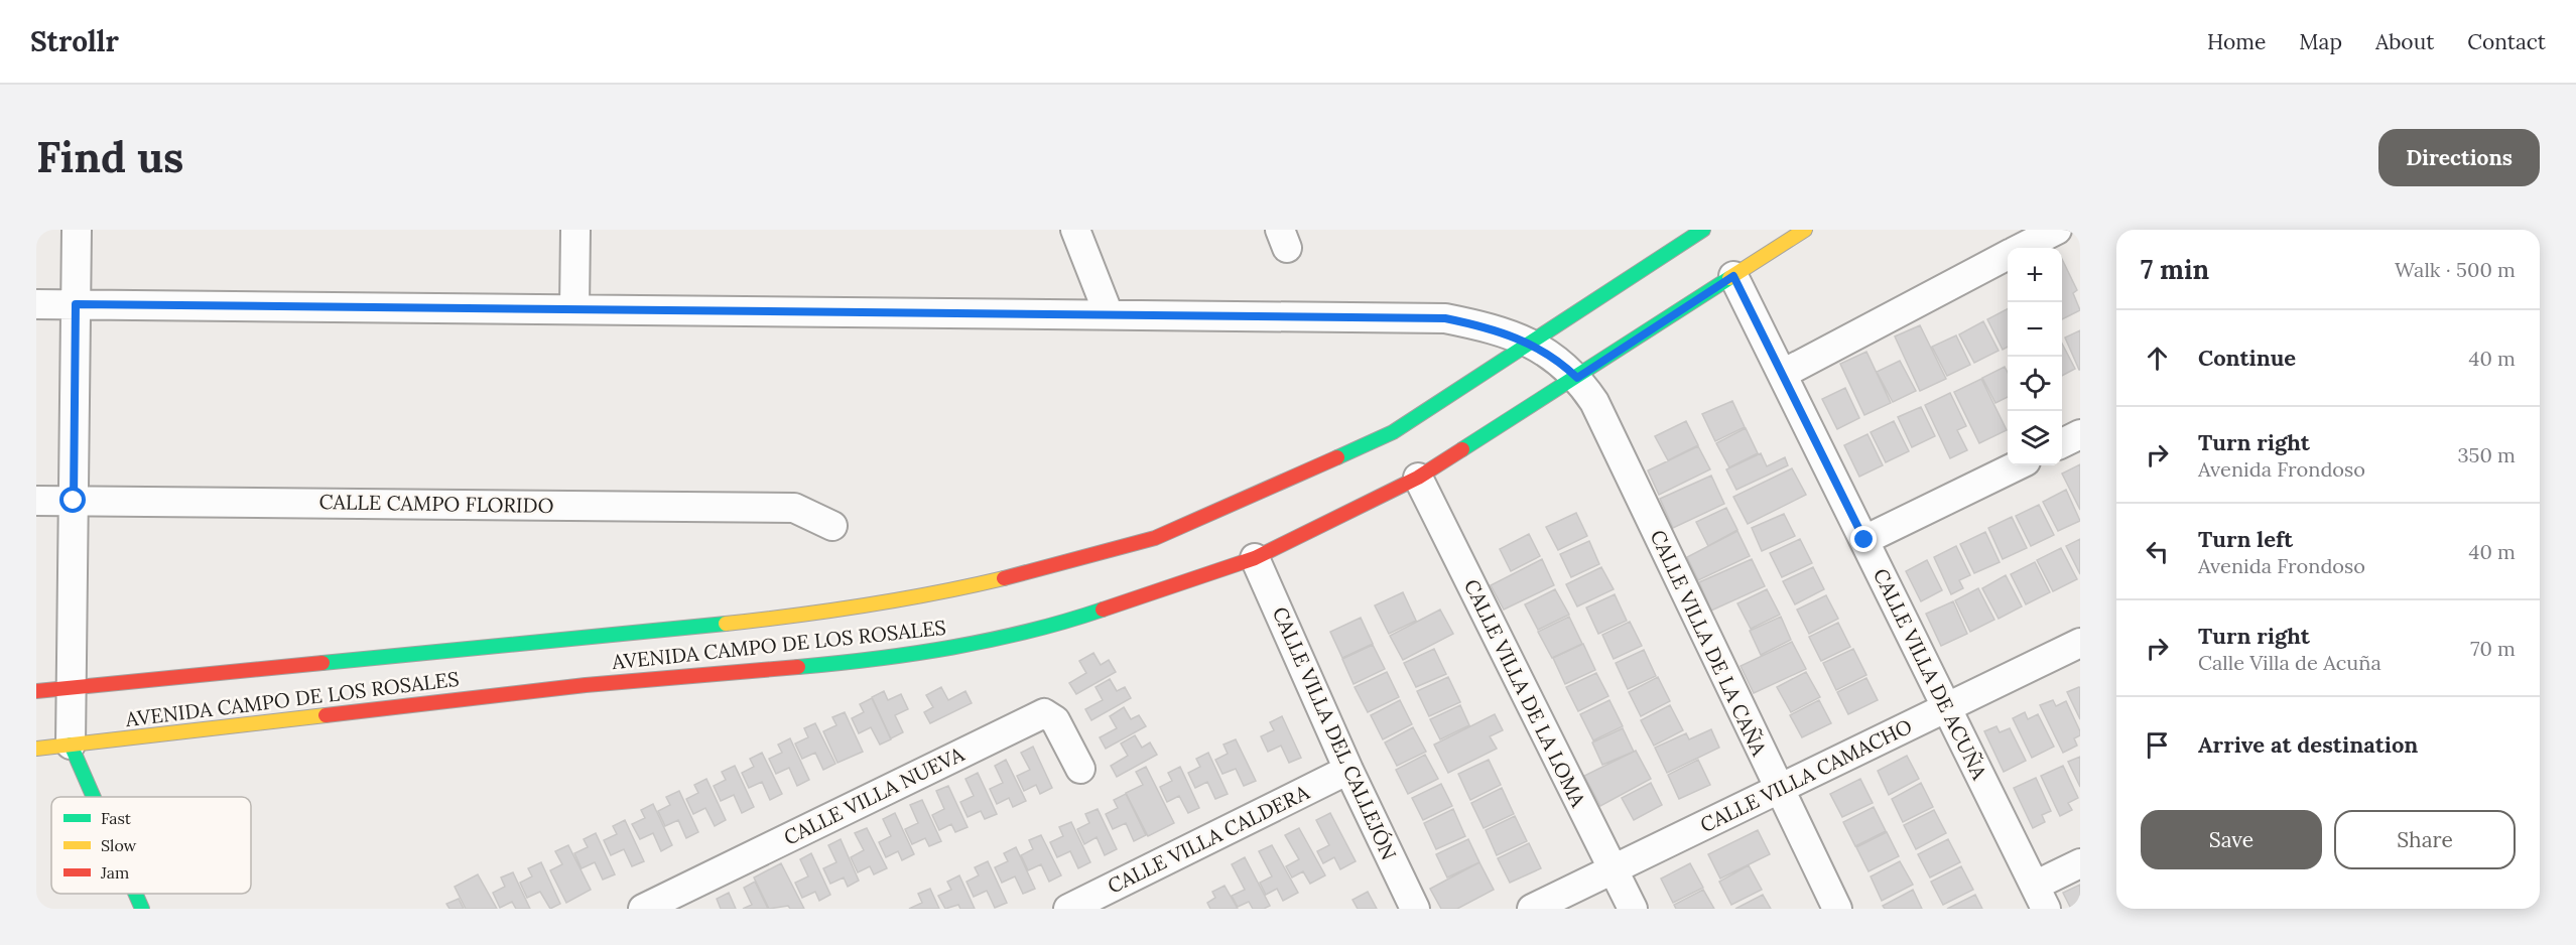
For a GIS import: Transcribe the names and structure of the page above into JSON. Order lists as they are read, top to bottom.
{
  "streets": {
    "street": [
      "CALLE CAMPO FLORIDO",
      "CALLE VILLA DE LA CAÑA",
      "AVENIDA CAMPO DE LOS ROSALES",
      "CALLE VILLA DE ACUÑA",
      "CALLE VILLA DE LA LOMA",
      "CALLE VILLA DEL CALLEJÓN",
      "CALLE VILLA CAMACHO",
      "CALLE VILLA NUEVA",
      "CALLE VILLA CALDERA"
    ]
  },
  "crossings": [
    ["CALLE VILLA DE LA CAÑA", "AVENIDA CAMPO DE LOS ROSALES"],
    ["CALLE VILLA DE LA CAÑA", "CALLE VILLA CAMACHO"],
    ["AVENIDA CAMPO DE LOS ROSALES", "CALLE VILLA DE ACUÑA"],
    ["AVENIDA CAMPO DE LOS ROSALES", "CALLE VILLA DE LA LOMA"],
    ["AVENIDA CAMPO DE LOS ROSALES", "CALLE VILLA DEL CALLEJÓN"],
    ["CALLE VILLA DE ACUÑA", "CALLE VILLA CAMACHO"],
    ["CALLE VILLA DE LA LOMA", "CALLE VILLA CAMACHO"],
    ["CALLE VILLA DEL CALLEJÓN", "CALLE VILLA CALDERA"]
  ],
  "legend": ["Fast", "Slow", "Jam"],
  "page": {
    "header": "Strollr",
    "nav": [
      "Home",
      "Map",
      "About",
      "Contact"
    ],
    "buttons": [
      "Directions",
      ["Save", "Share"]
    ],
    "title": "Find us",
    "heading": ["7 min", "Walk · 500 m"],
    "map_buttons": ["+", "−"],
    "list": [
      ["Continue", "40 m"],
      ["Turn right", "Avenida Frondoso", "350 m"],
      ["Turn left", "Avenida Frondoso", "40 m"],
      ["Turn right", "Calle Villa de Acuña", "70 m"],
      "Arrive at destination"
    ]
  }
}
